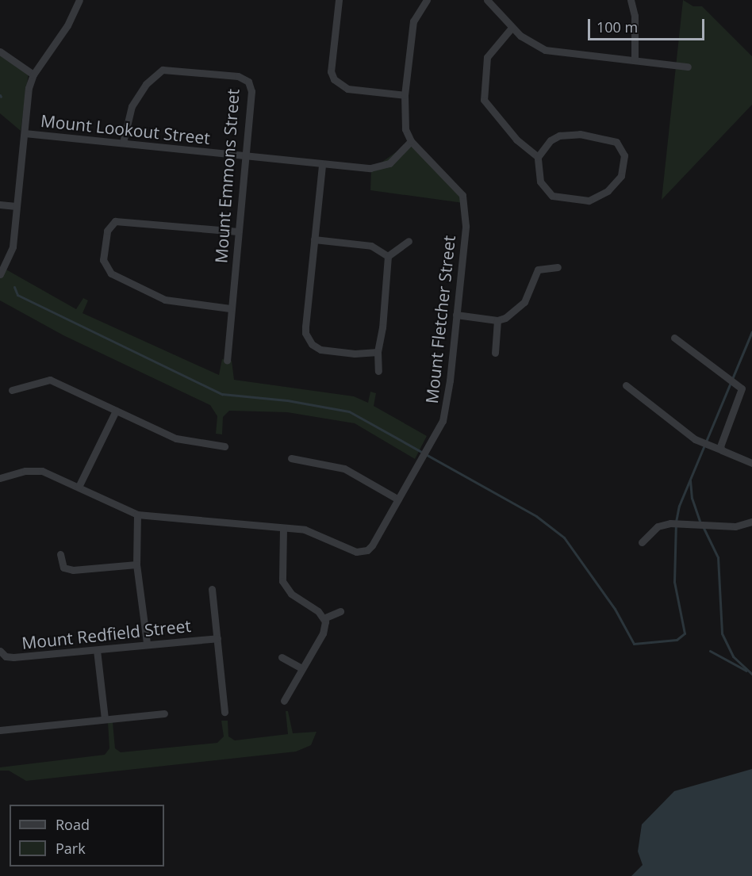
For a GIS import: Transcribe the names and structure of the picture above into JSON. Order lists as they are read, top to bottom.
{
  "streets": {
    "street": [
      "Mount Lookout Street",
      "Mount Emmons Street",
      "Mount Fletcher Street",
      "Mount Redfield Street"
    ]
  },
  "crossings": [
    ["Mount Lookout Street", "Mount Emmons Street"],
    ["Mount Lookout Street", "Mount Fletcher Street"]
  ],
  "legend": ["Road", "Park"],
  "scale_bar": "100 m"
}
